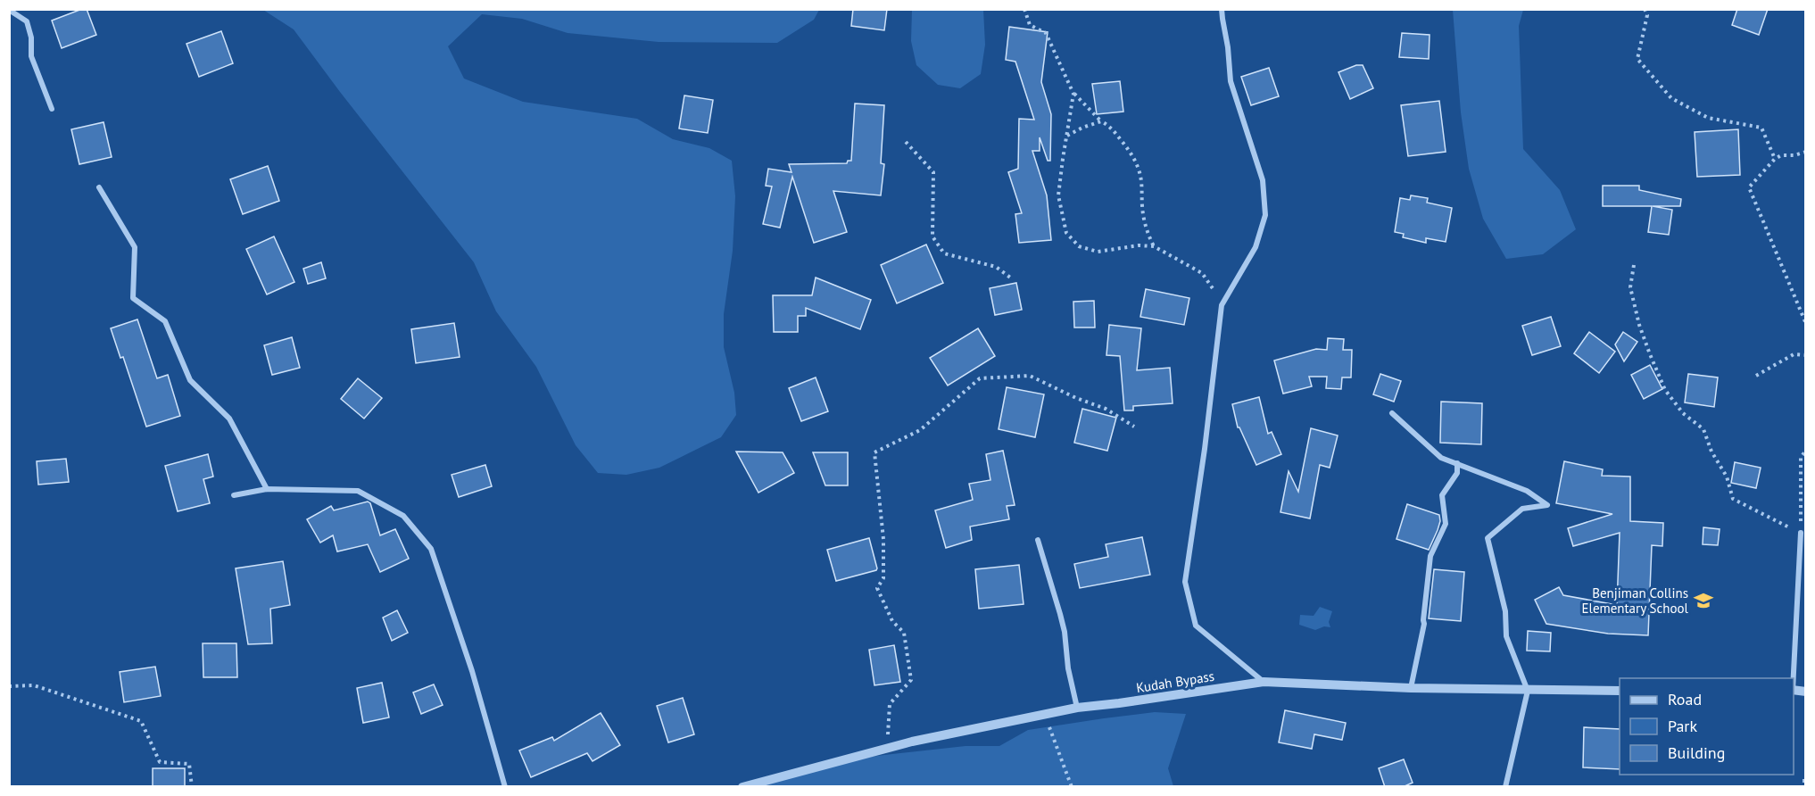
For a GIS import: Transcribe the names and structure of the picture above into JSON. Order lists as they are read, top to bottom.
{
  "streets": {
    "street": ["Kudah Bypass"]
  },
  "places": {
    "school or university": ["Benjiman Collins Elementary School"]
  },
  "legend": ["Road", "Park", "Building"]
}
